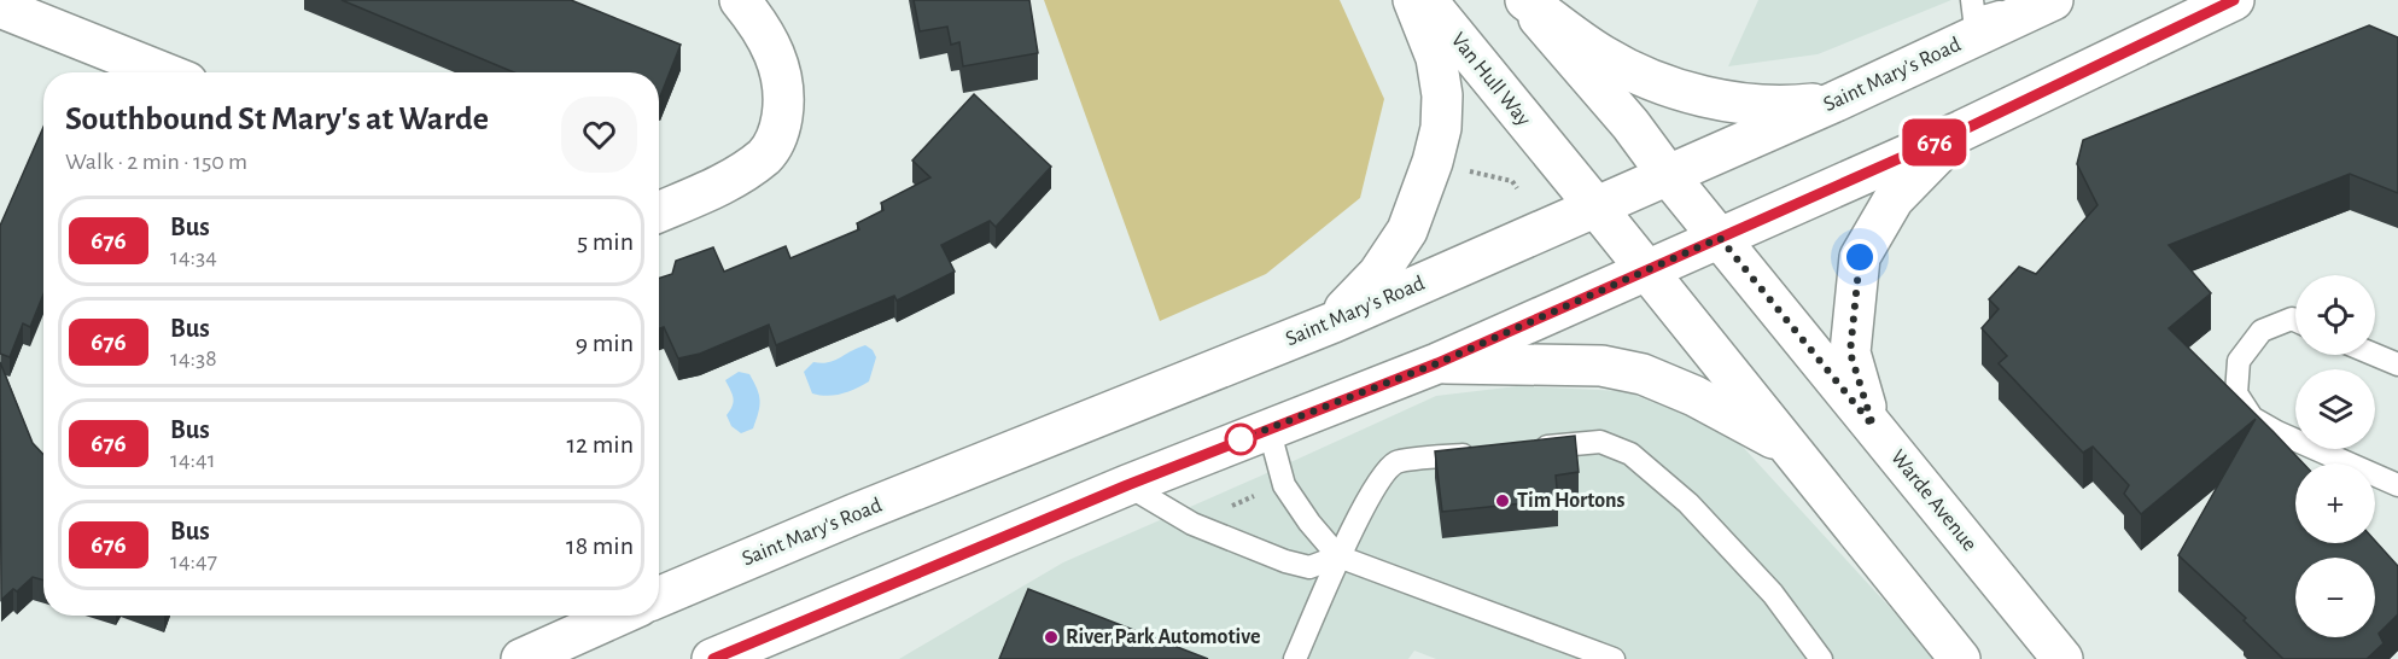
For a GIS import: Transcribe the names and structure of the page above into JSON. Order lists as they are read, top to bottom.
{
  "streets": {
    "main road": ["Saint Mary's Road", "Van Hull Way", "Warde Avenue"]
  },
  "crossings": [
    ["Saint Mary's Road", "Van Hull Way"],
    ["Saint Mary's Road", "Warde Avenue"]
  ],
  "places": ["Tim Hortons", "River Park Automotive"],
  "lines": ["bus line 676"],
  "page": {
    "on_map": "676",
    "heading": ["Southbound St Mary's at Warde", "Walk · 2 min · 150 m"],
    "list": [
      {
        "mark": "676",
        "name": "Bus",
        "note": "14:34",
        "value": "5 min"
      },
      {
        "mark": "676",
        "name": "Bus",
        "note": "14:38",
        "value": "9 min"
      },
      {
        "mark": "676",
        "name": "Bus",
        "note": "14:41",
        "value": "12 min"
      },
      {
        "mark": "676",
        "name": "Bus",
        "note": "14:47",
        "value": "18 min"
      }
    ],
    "map_buttons": ["+", "−"]
  }
}
